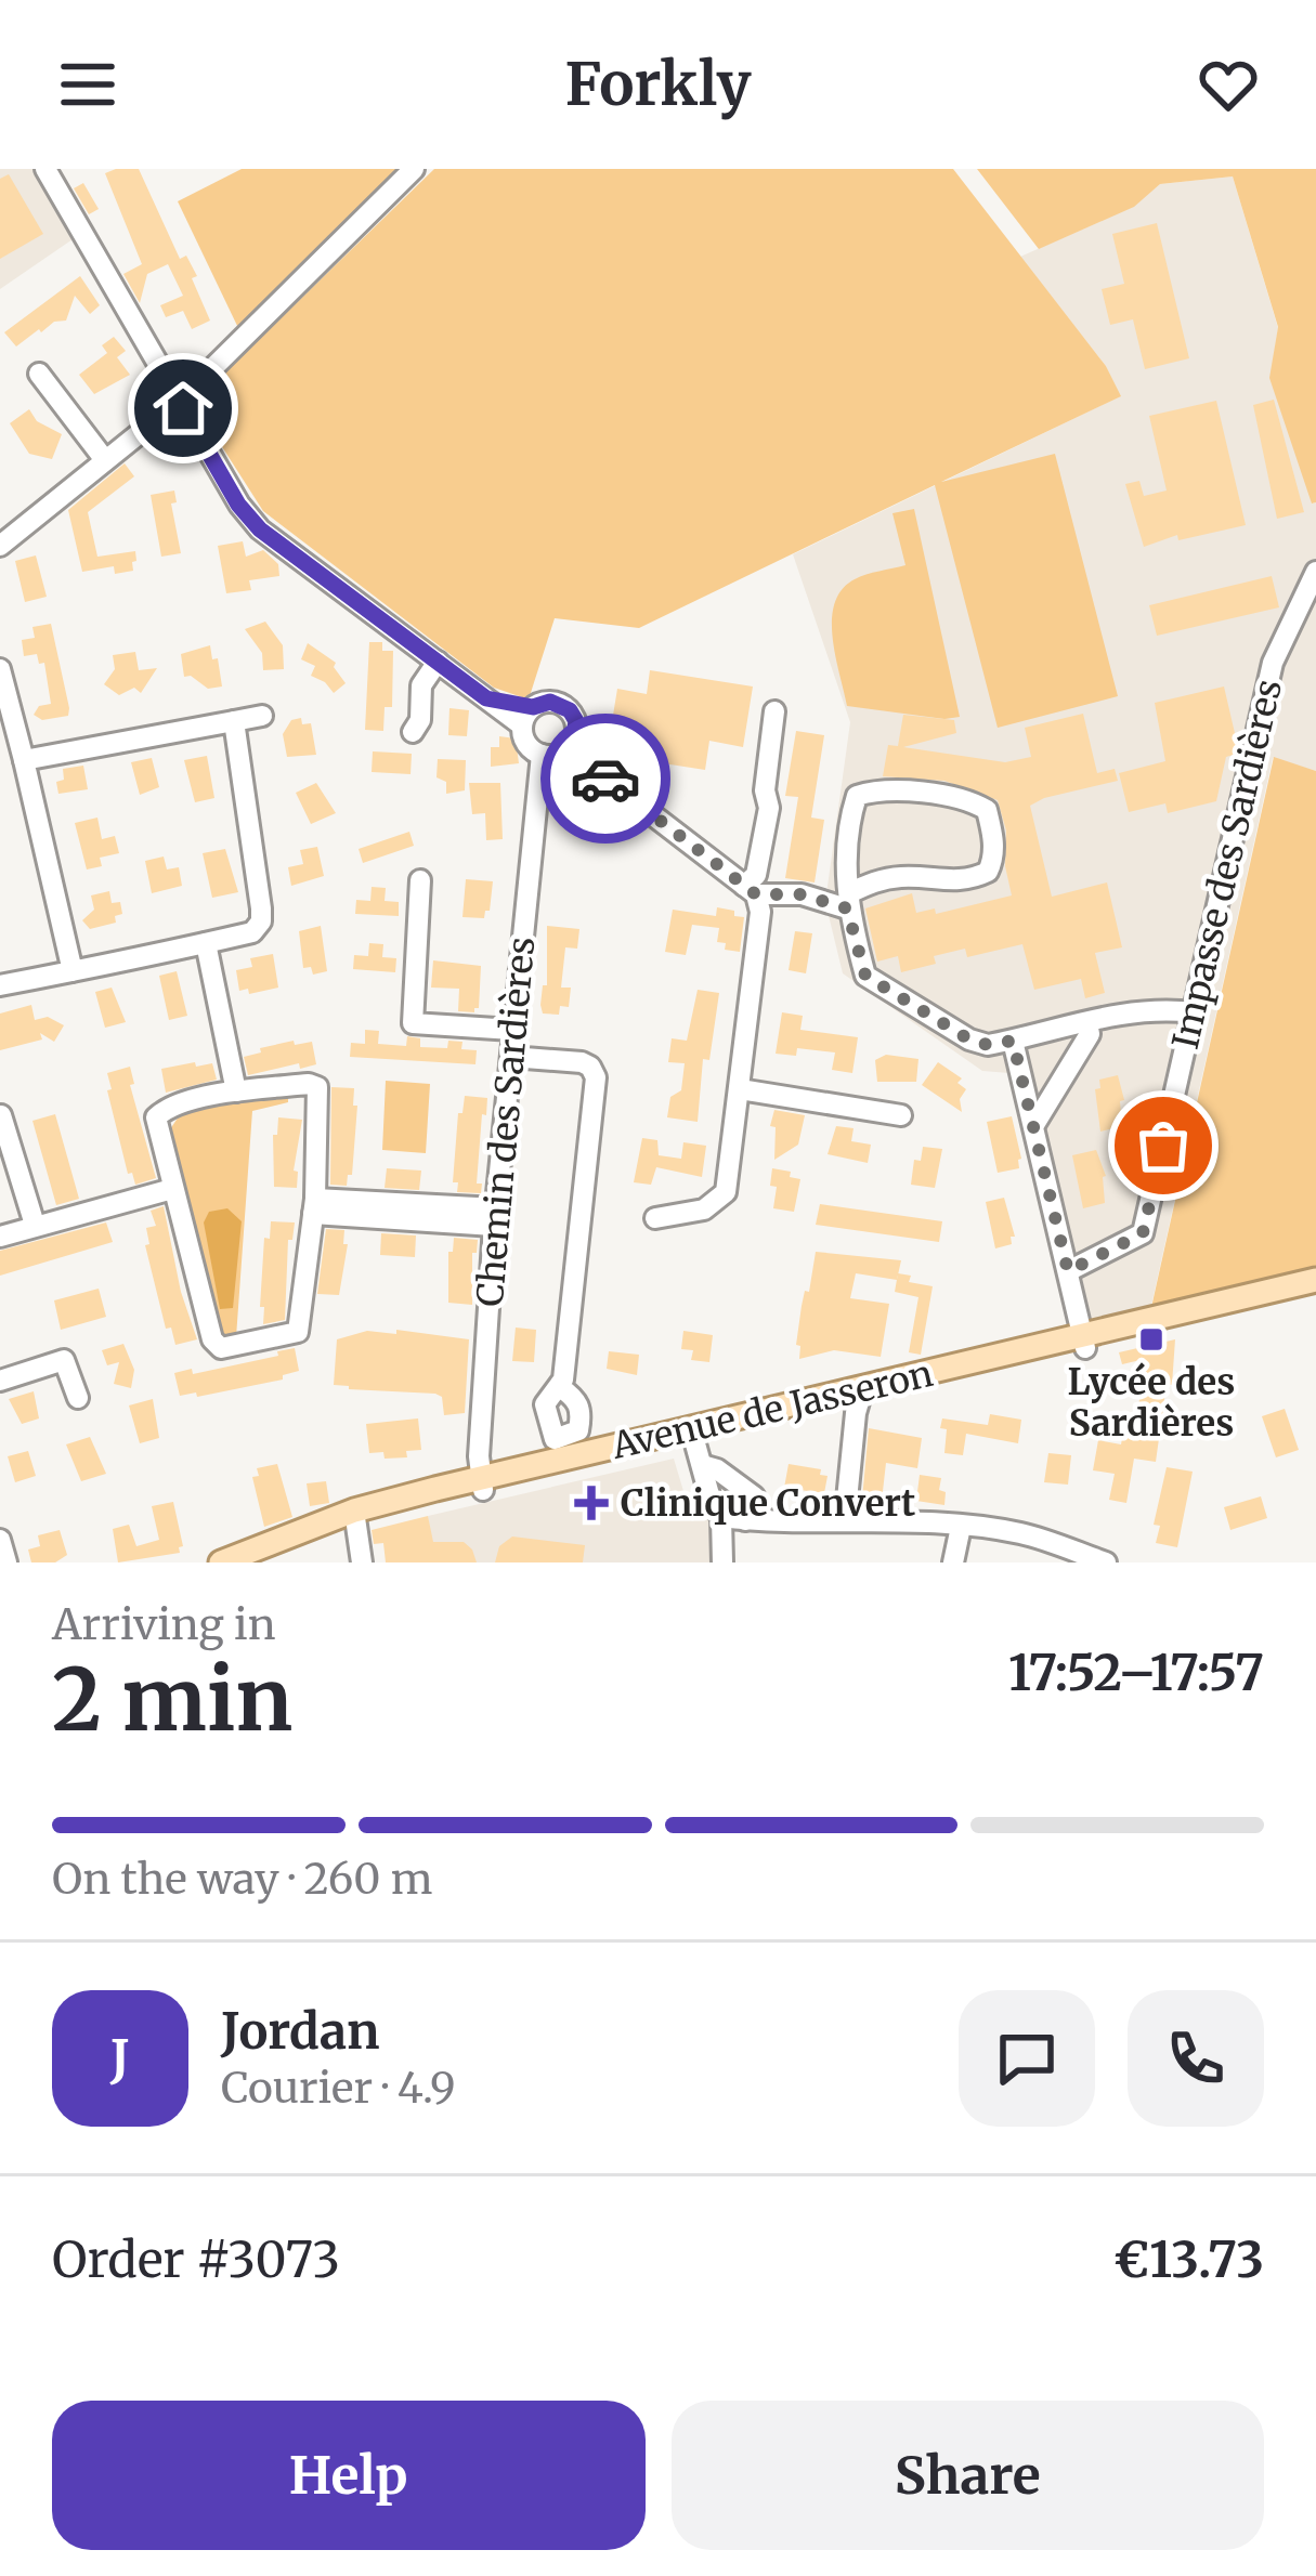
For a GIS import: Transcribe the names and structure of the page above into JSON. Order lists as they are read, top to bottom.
{
  "streets": {
    "main road": ["Avenue de Jasseron"],
    "street": ["Impasse des Sardières", "Chemin des Sardières"]
  },
  "crossings": [
    ["Chemin des Sardières", "Avenue de Jasseron"]
  ],
  "places": {
    "transit": ["Lycée des Sardières"],
    "health": ["Clinique Convert"]
  },
  "page": {
    "header": "Forkly",
    "heading": ["2 min", "Arriving in", "17:52–17:57"],
    "panel": [
      "Jordan",
      "Courier · 4.9",
      "Order #3073",
      "€13.73"
    ],
    "bar": "On the way · 260 m",
    "round": "J",
    "buttons": ["Help", "Share"]
  }
}
